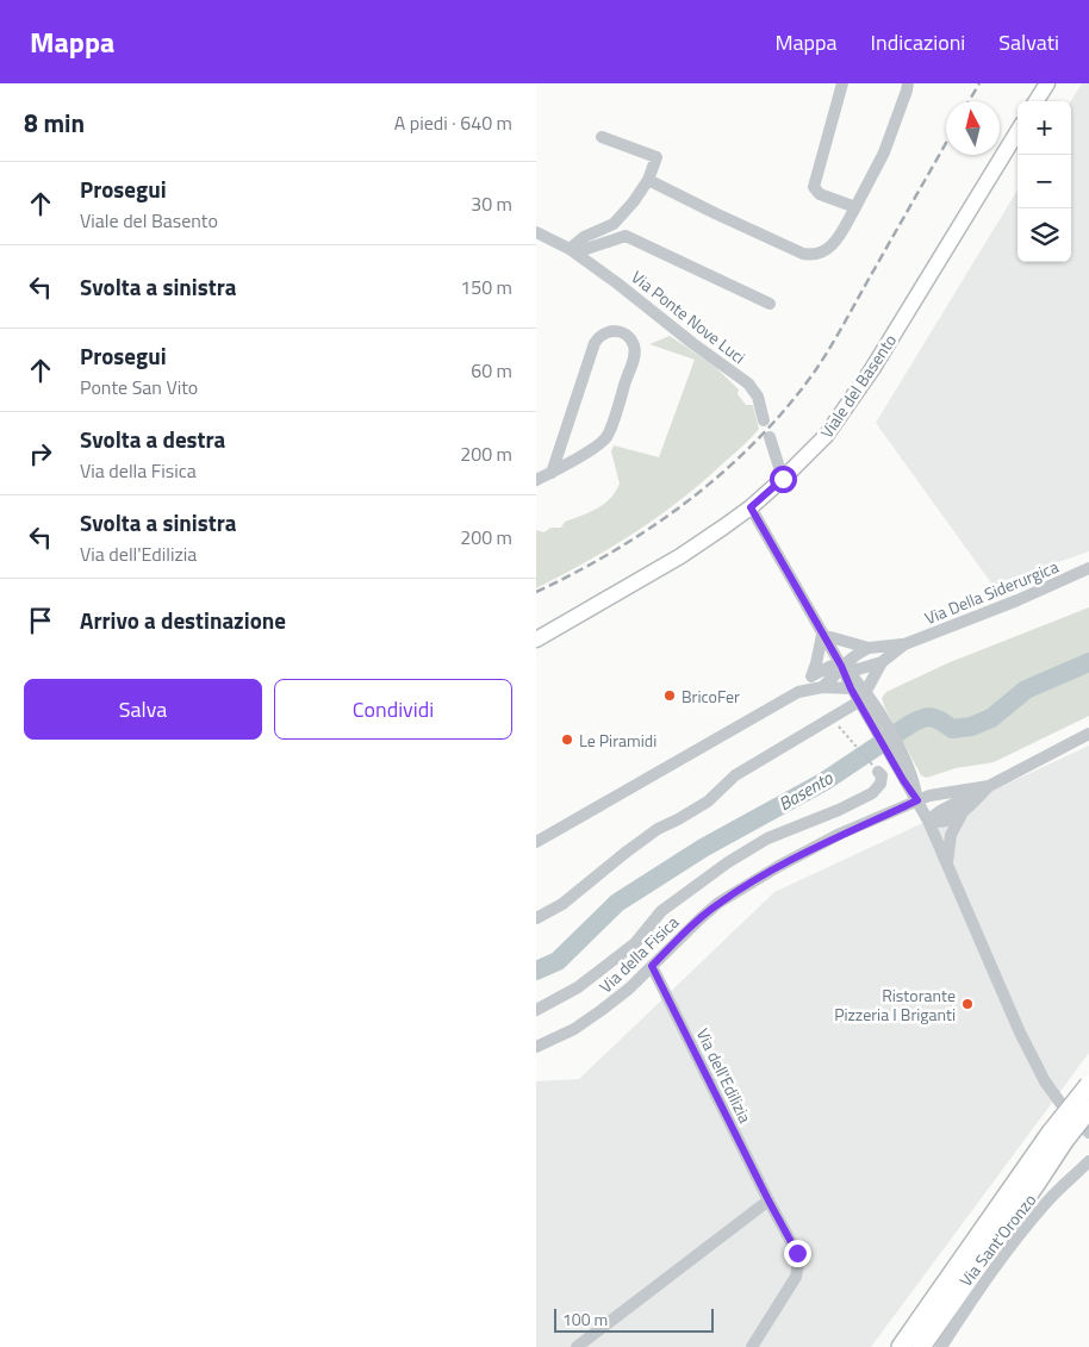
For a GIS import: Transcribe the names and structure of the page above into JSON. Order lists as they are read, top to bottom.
{
  "streets": {
    "main road": ["Viale del Basento"],
    "street": [
      "Via Ponte Nove Luci",
      "Via Della Siderurgica",
      "Via della Fisica",
      "Via dell'Edilizia",
      "Via Sant'Oronzo"
    ]
  },
  "crossings": [
    ["Via della Fisica", "Via dell'Edilizia"]
  ],
  "water": ["Basento"],
  "places": ["BricoFer", "Le Piramidi", "Ristorante Pizzeria I Briganti"],
  "scale_bar": "100 m",
  "north": "top",
  "page": {
    "header": "Mappa",
    "nav": ["Mappa", "Indicazioni", "Salvati"],
    "heading": ["8 min", "A piedi · 640 m"],
    "map_buttons": ["+", "−"],
    "list": [
      ["Prosegui", "Viale del Basento", "30 m"],
      ["Svolta a sinistra", "150 m"],
      ["Prosegui", "Ponte San Vito", "60 m"],
      ["Svolta a destra", "Via della Fisica", "200 m"],
      ["Svolta a sinistra", "Via dell'Edilizia", "200 m"],
      "Arrivo a destinazione"
    ],
    "buttons": ["Salva", "Condividi"],
    "scale": "100 m"
  }
}
